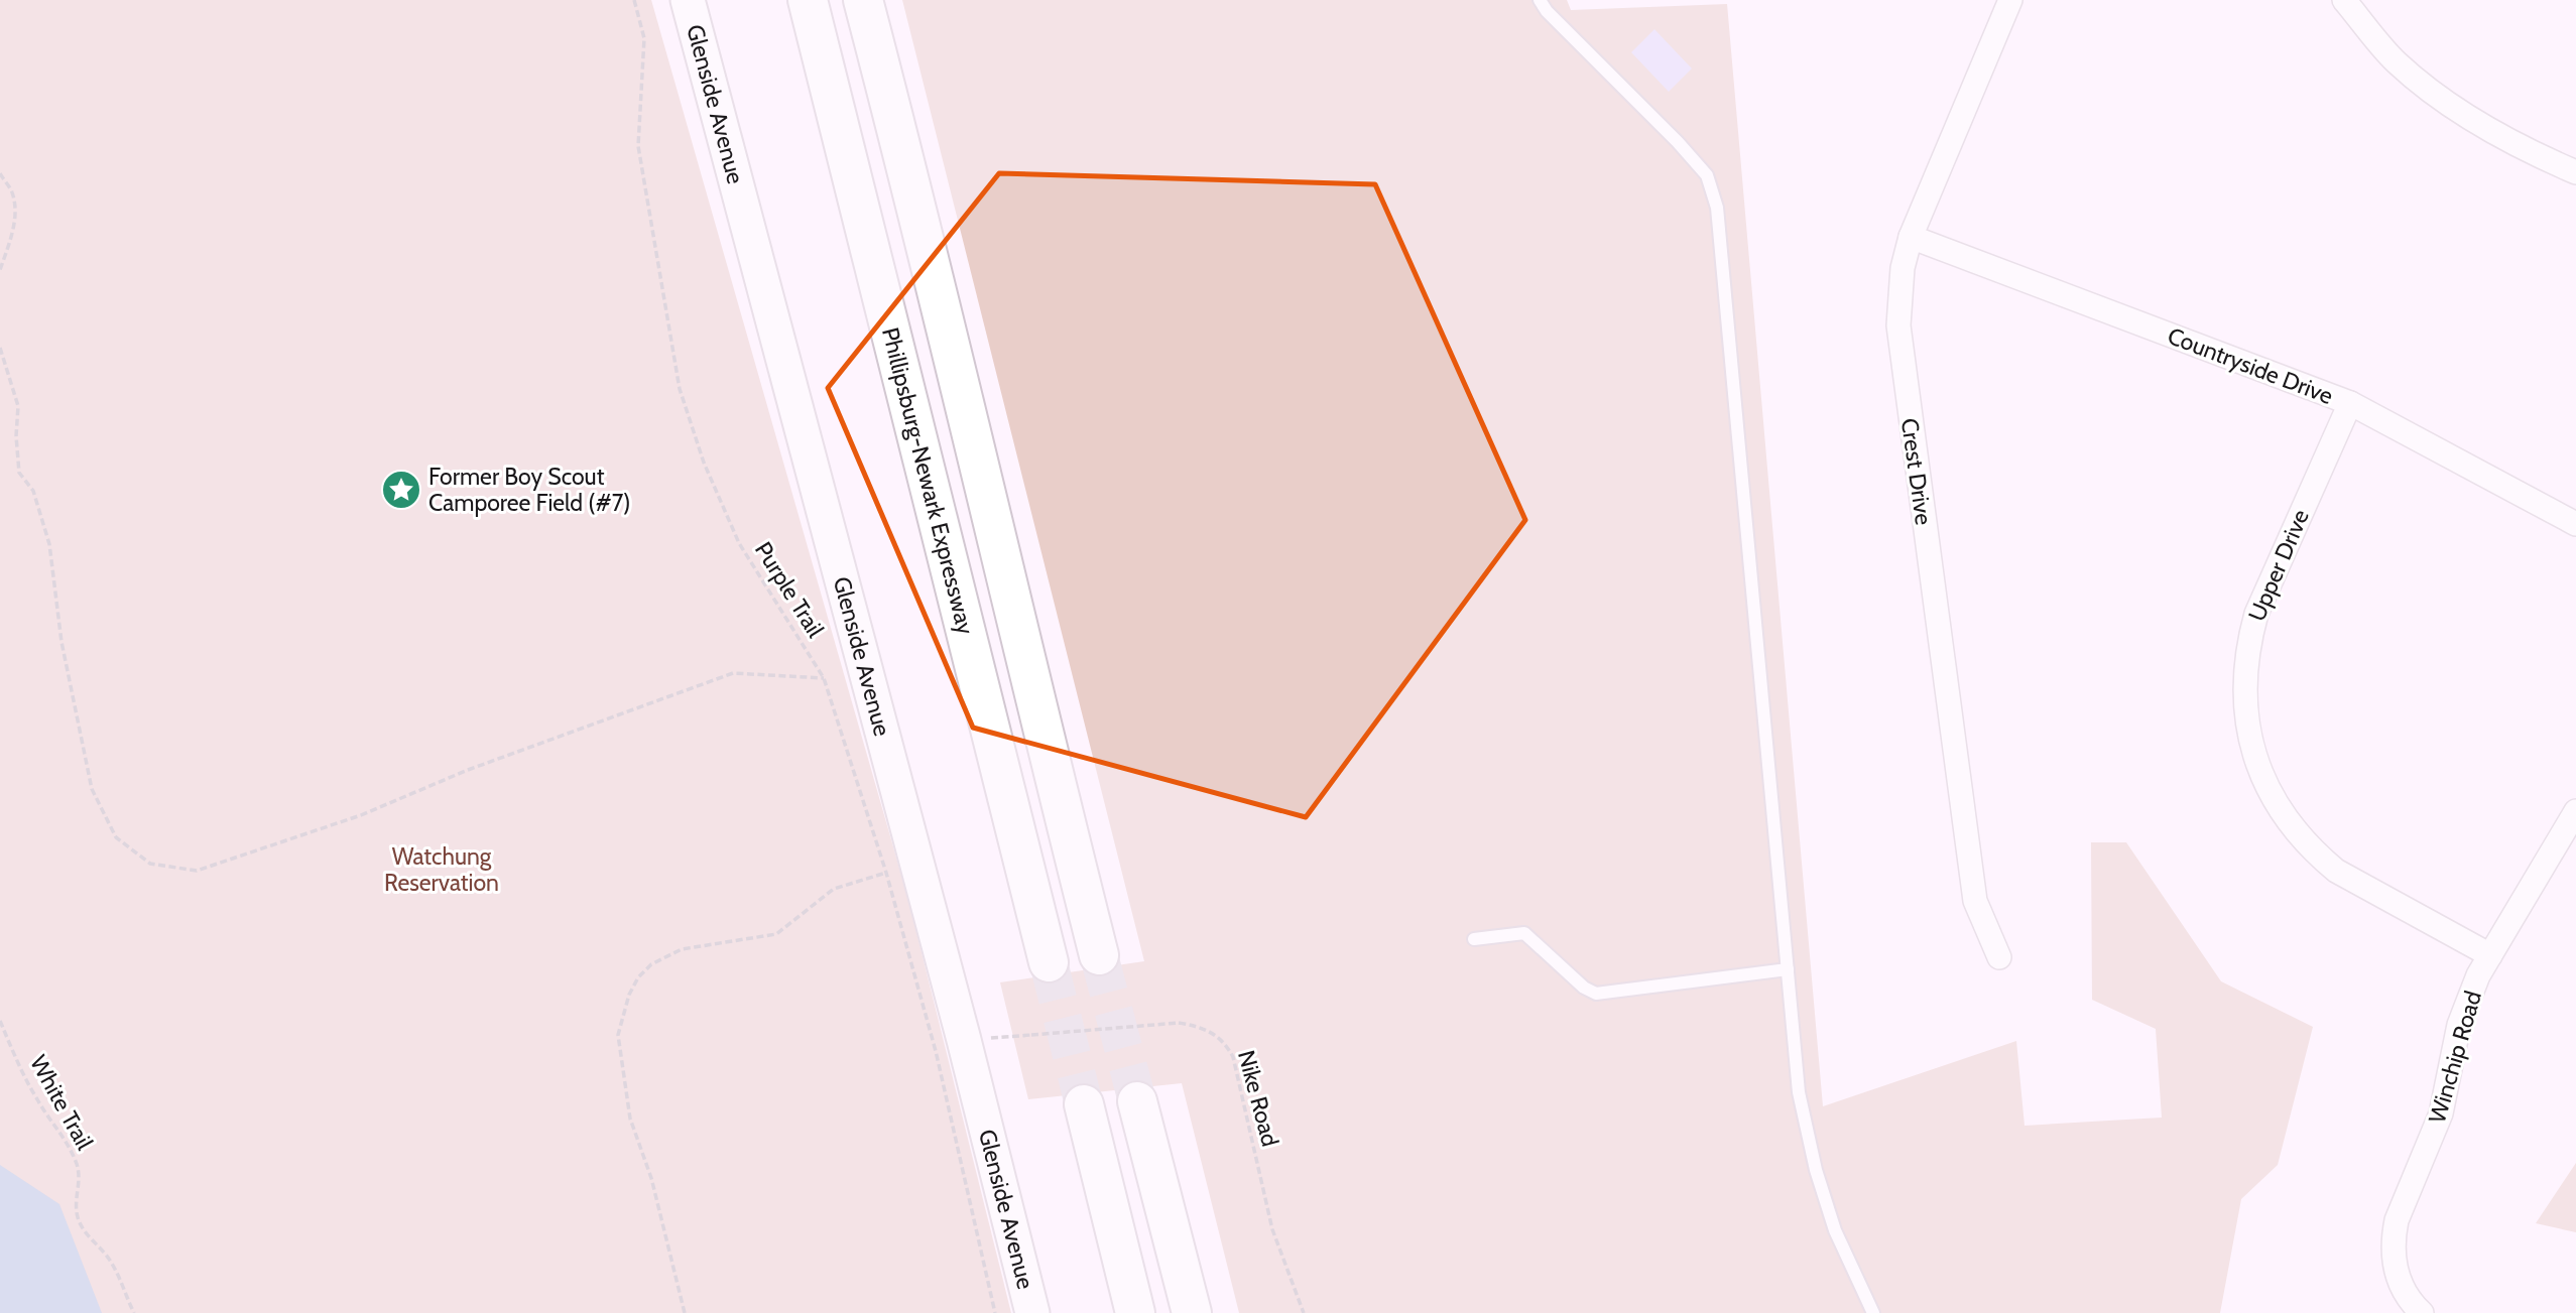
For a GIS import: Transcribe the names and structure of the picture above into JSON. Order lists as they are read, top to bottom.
{
  "streets": {
    "highway": ["Phillipsburg-Newark Expressway"],
    "main road": ["Glenside Avenue"],
    "street": [
      "Countryside Drive",
      "Crest Drive",
      "Upper Drive",
      "Winchip Road"
    ],
    "path": ["Purple Trail", "Nike Road", "White Trail"]
  },
  "crossings": [
    ["Glenside Avenue", "Nike Road"],
    ["Countryside Drive", "Crest Drive"],
    ["Countryside Drive", "Upper Drive"],
    ["Upper Drive", "Winchip Road"]
  ],
  "parks": ["Watchung Reservation"],
  "places": {
    "place": ["Former Boy Scout Camporee Field (#7)"]
  }
}
